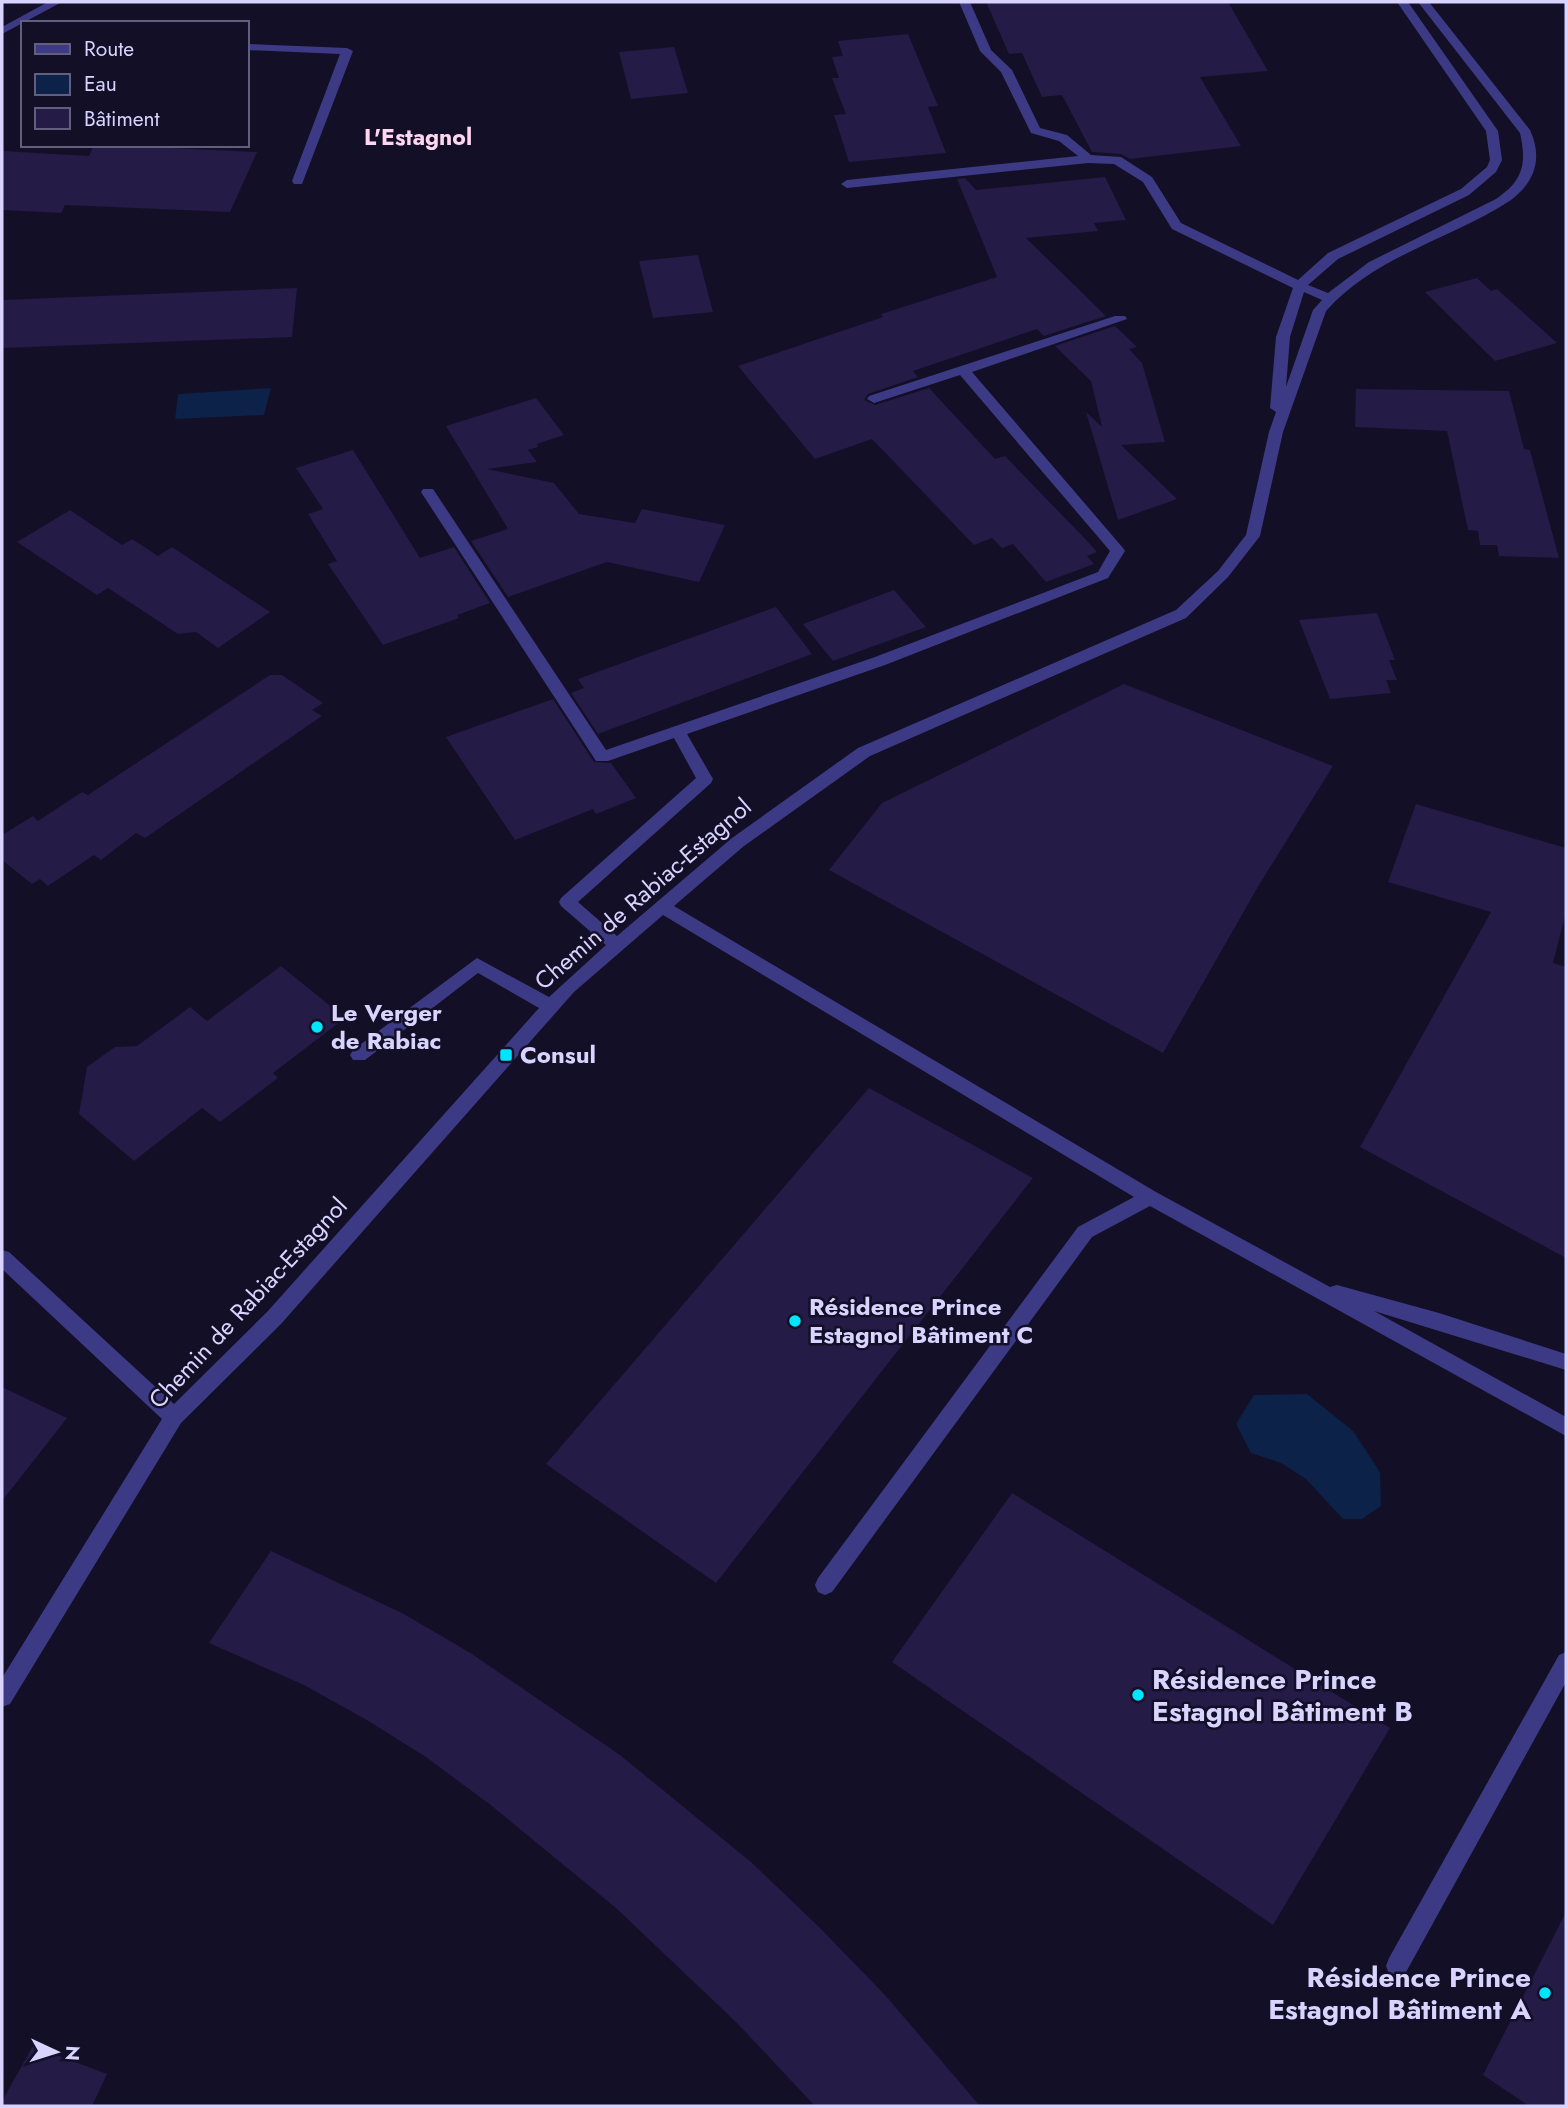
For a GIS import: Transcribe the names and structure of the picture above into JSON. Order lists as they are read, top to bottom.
{
  "streets": {
    "street": ["Chemin de Rabiac-Estagnol"]
  },
  "districts": ["L'Estagnol"],
  "places": {
    "other": [
      "Le Verger de Rabiac",
      "Résidence Prince Estagnol Bâtiment C",
      "Résidence Prince Estagnol Bâtiment B",
      "Résidence Prince Estagnol Bâtiment A"
    ],
    "transit": ["Consul"]
  },
  "legend": ["Route", "Eau", "Bâtiment"],
  "north": "right"
}
